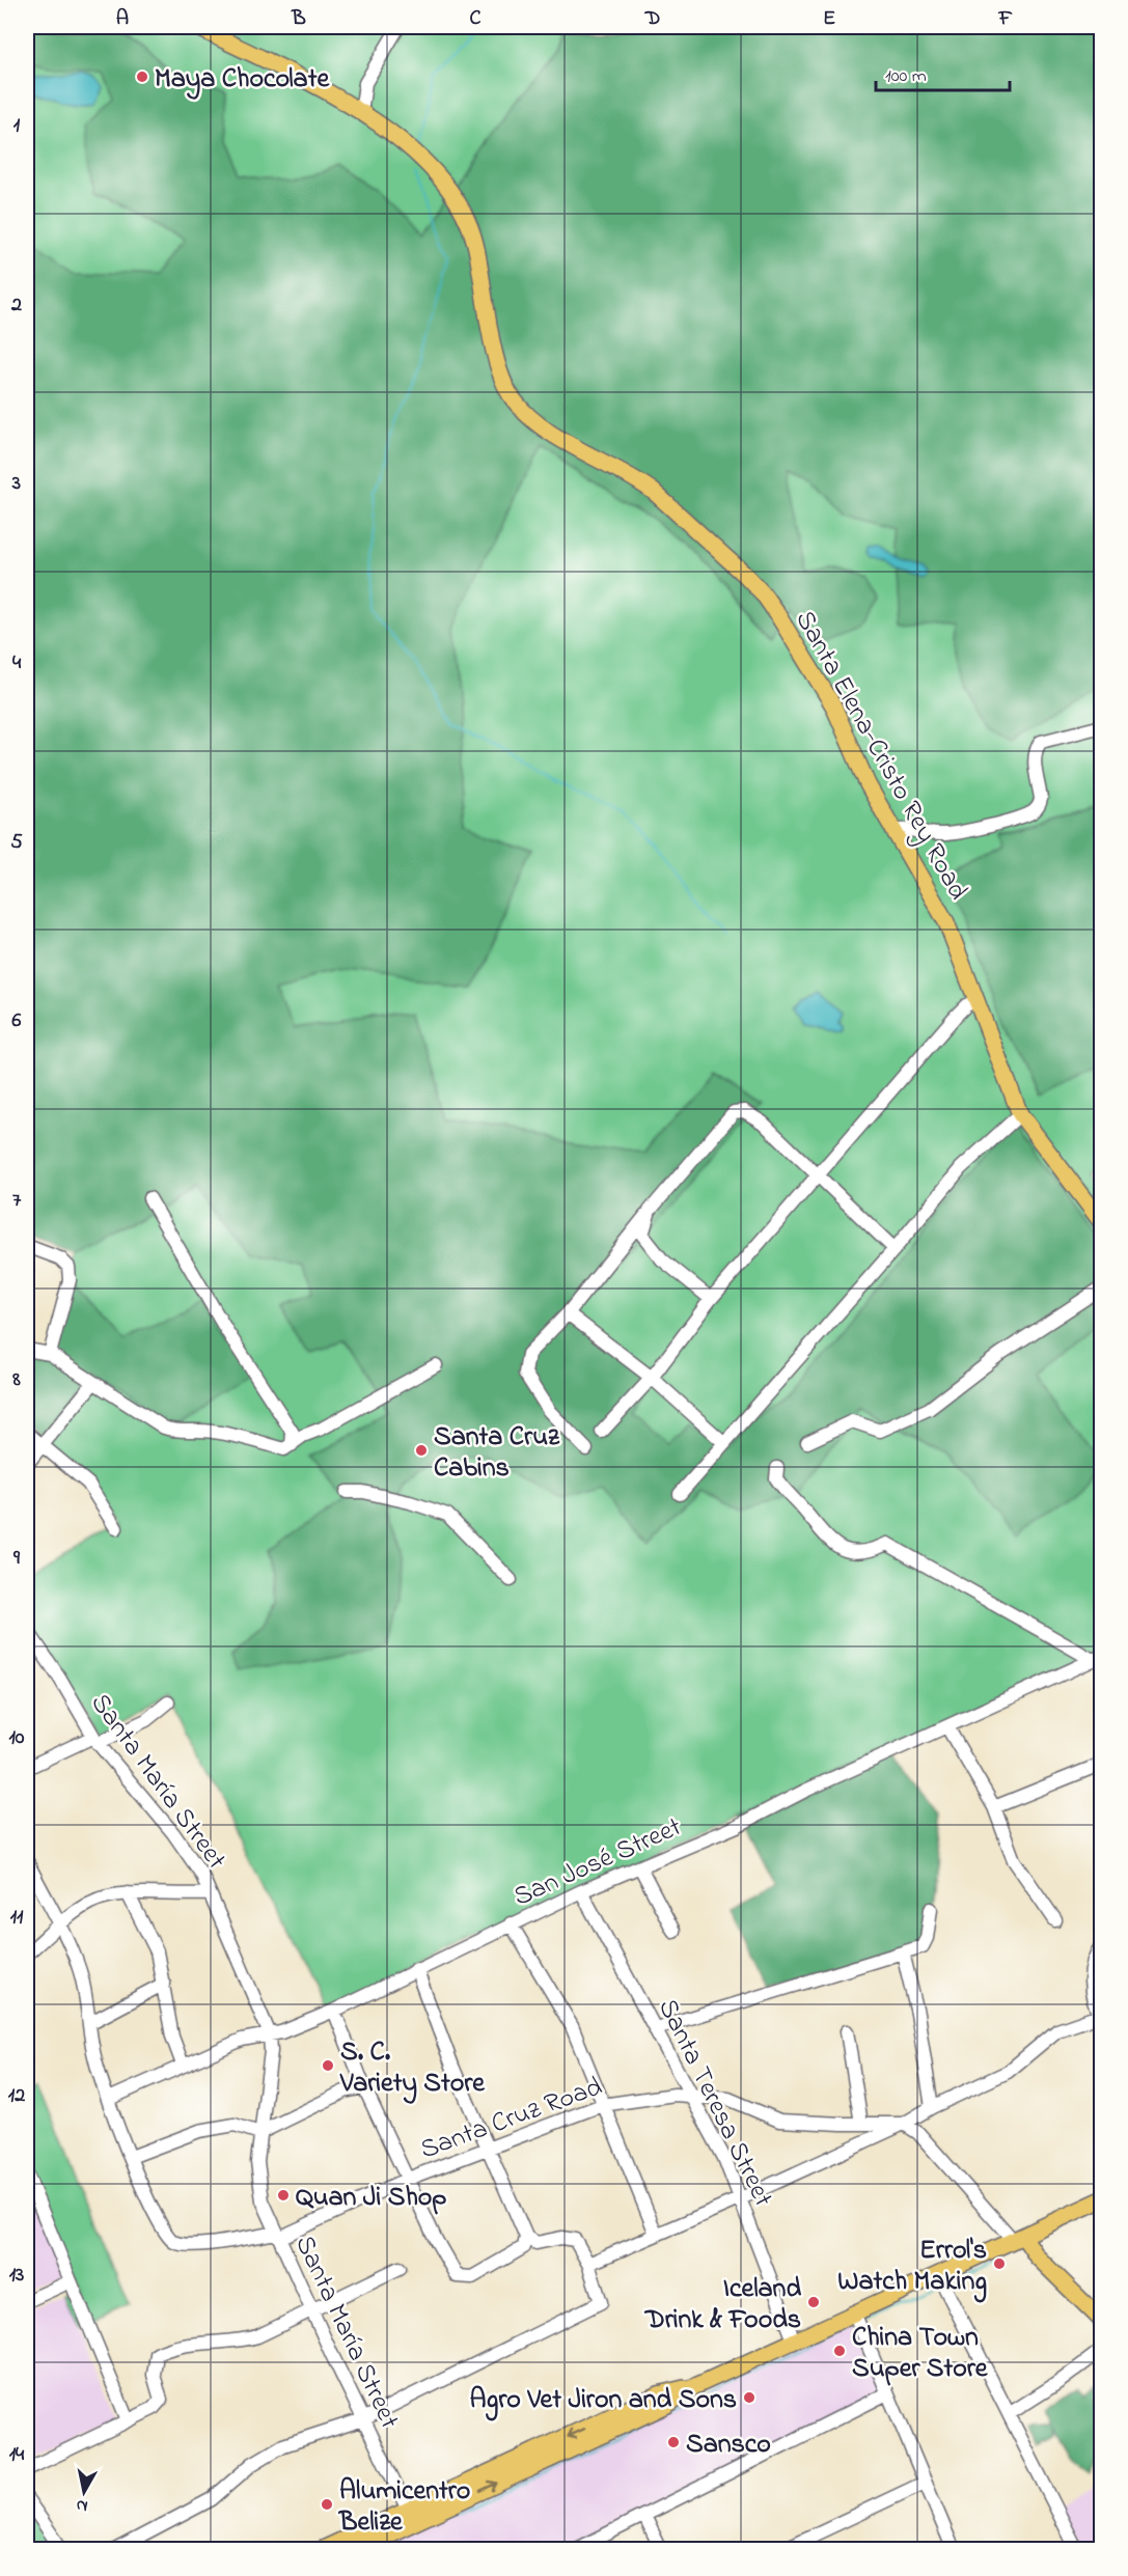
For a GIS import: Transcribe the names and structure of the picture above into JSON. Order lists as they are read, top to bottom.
{
  "streets": {
    "main road": ["Santa Elena-Cristo Rey Road"],
    "street": [
      "Santa María Street",
      "San José Street",
      "Santa Teresa Street",
      "Santa Cruz Road"
    ]
  },
  "crossings": [
    ["Santa María Street", "San José Street"],
    ["Santa María Street", "Santa Cruz Road"],
    ["San José Street", "Santa Teresa Street"],
    ["San José Street", "Santa Cruz Road"],
    ["Santa Teresa Street", "Santa Cruz Road"]
  ],
  "places": [
    "Maya Chocolate",
    "Santa Cruz Cabins",
    "S. C. Variety Store",
    "Quan Ji Shop",
    "Errol's Watch Making",
    "Iceland Drink & Foods",
    "China Town Super Store",
    "Agro Vet Jiron and Sons",
    "Sansco",
    "Alumicentro Belize"
  ],
  "scale_bar": "100 m",
  "north": "bottom",
  "grid": {
    "columns": [
      "A",
      "B",
      "C",
      "D",
      "E",
      "F"
    ],
    "rows": [
      "1",
      "2",
      "3",
      "4",
      "5",
      "6",
      "7",
      "8",
      "9",
      "10",
      "11",
      "12",
      "13",
      "14"
    ]
  }
}
